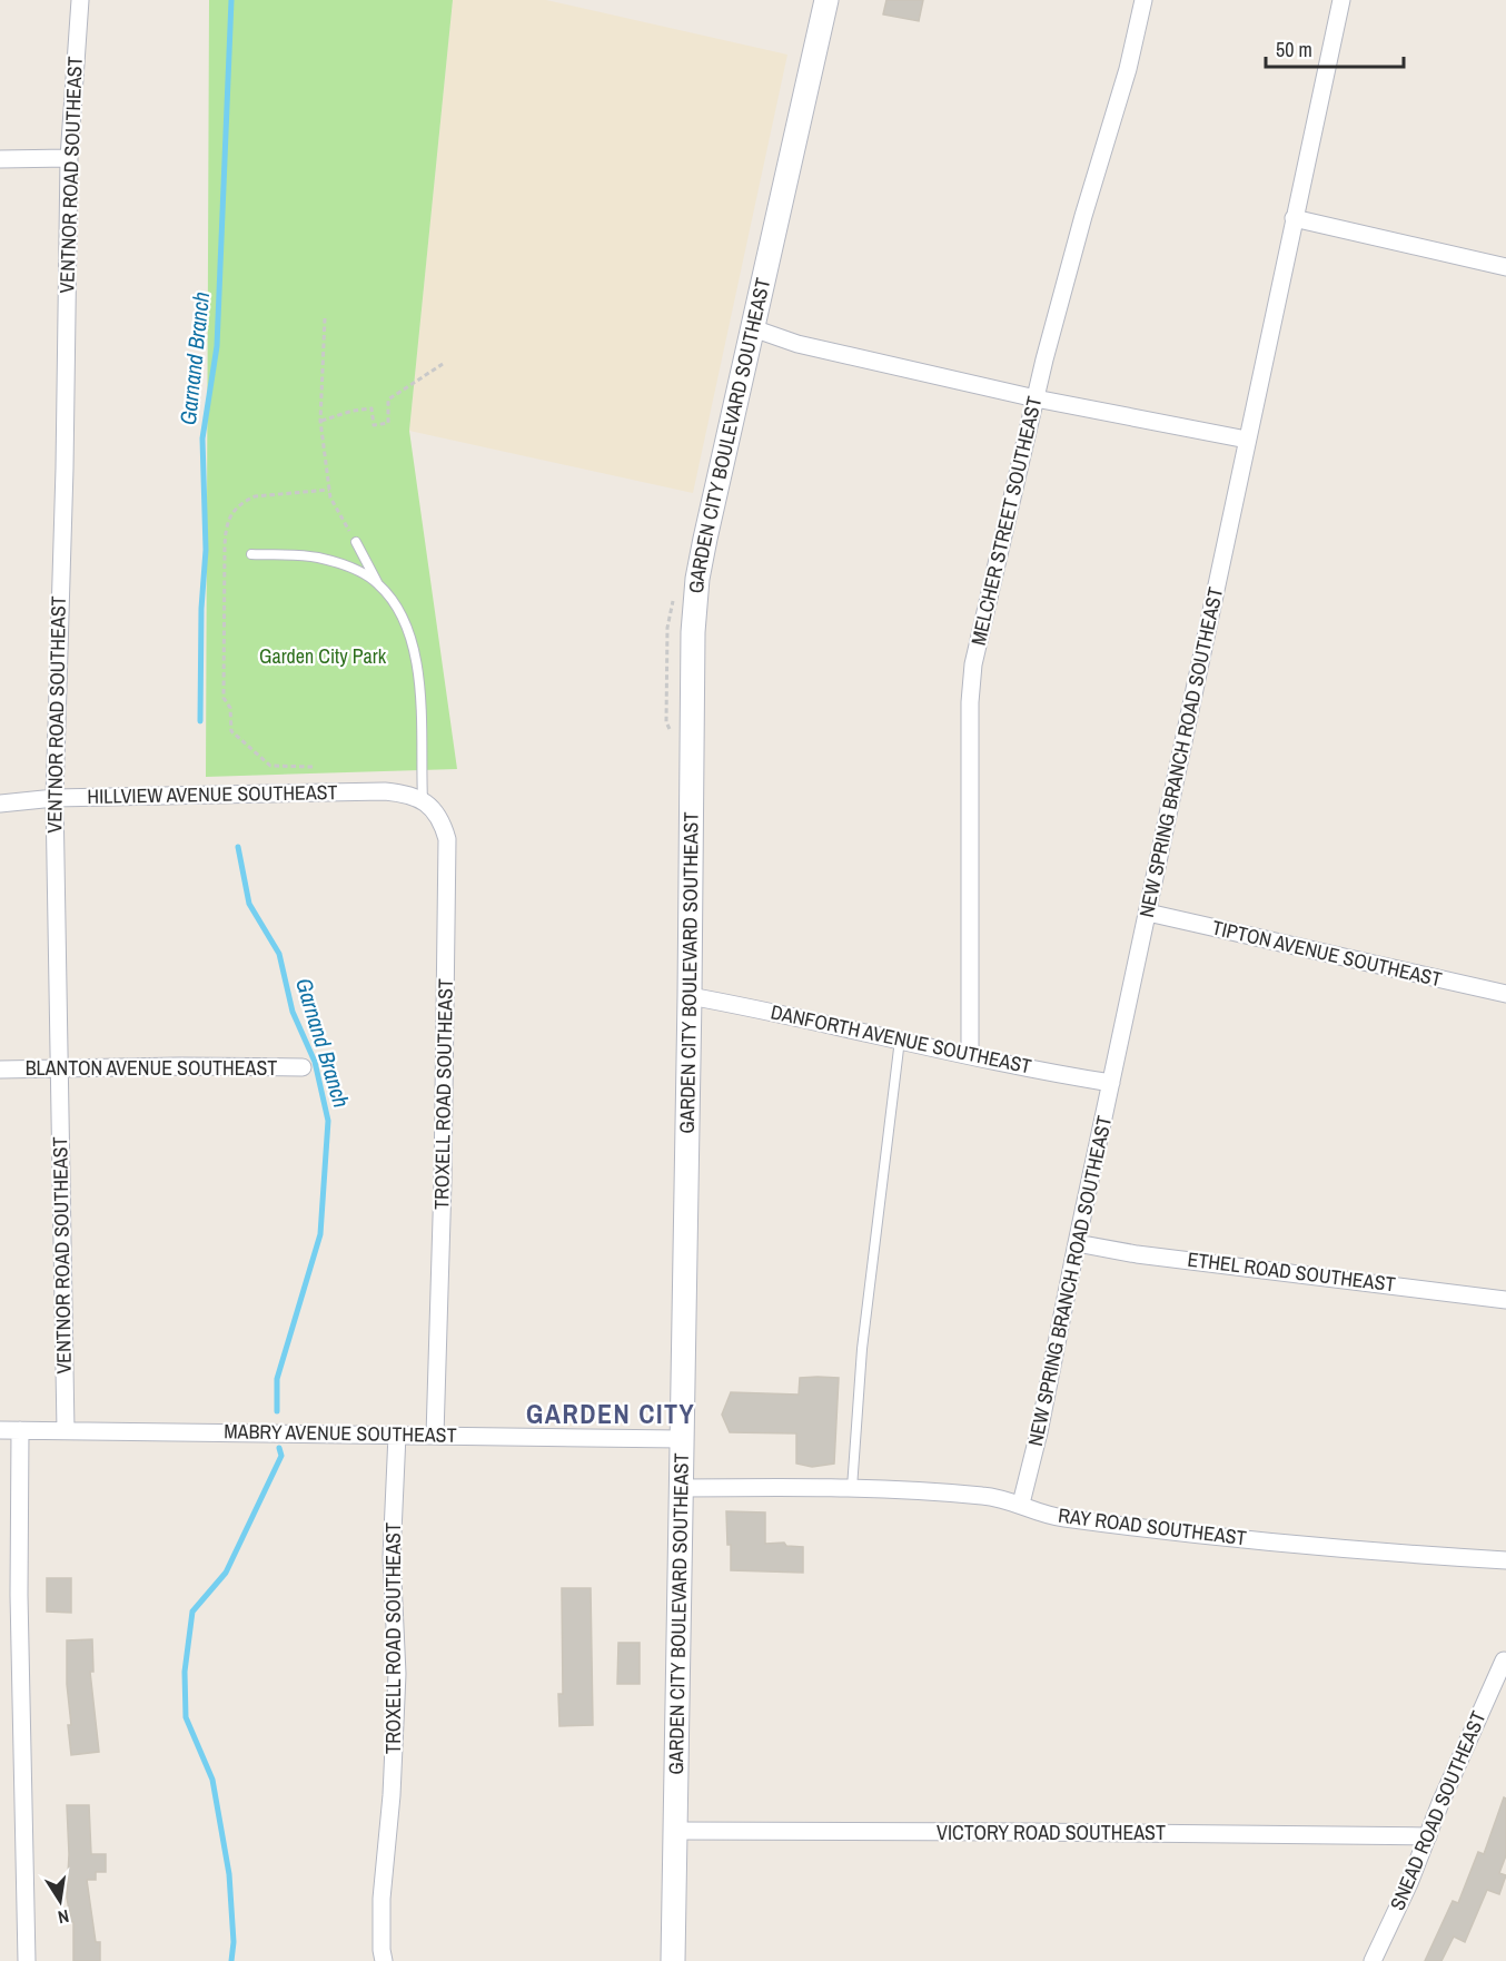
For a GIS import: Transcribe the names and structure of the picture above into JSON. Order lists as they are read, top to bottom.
{
  "streets": {
    "street": [
      "VENTNOR ROAD SOUTHEAST",
      "GARDEN CITY BOULEVARD SOUTHEAST",
      "MELCHER STREET SOUTHEAST",
      "NEW SPRING BRANCH ROAD SOUTHEAST",
      "HILLVIEW AVENUE SOUTHEAST",
      "TIPTON AVENUE SOUTHEAST",
      "DANFORTH AVENUE SOUTHEAST",
      "BLANTON AVENUE SOUTHEAST",
      "TROXELL ROAD SOUTHEAST",
      "ETHEL ROAD SOUTHEAST",
      "MABRY AVENUE SOUTHEAST",
      "RAY ROAD SOUTHEAST",
      "SNEAD ROAD SOUTHEAST",
      "VICTORY ROAD SOUTHEAST"
    ]
  },
  "crossings": [
    ["VENTNOR ROAD SOUTHEAST", "HILLVIEW AVENUE SOUTHEAST"],
    ["VENTNOR ROAD SOUTHEAST", "BLANTON AVENUE SOUTHEAST"],
    ["VENTNOR ROAD SOUTHEAST", "MABRY AVENUE SOUTHEAST"],
    ["GARDEN CITY BOULEVARD SOUTHEAST", "DANFORTH AVENUE SOUTHEAST"],
    ["GARDEN CITY BOULEVARD SOUTHEAST", "MABRY AVENUE SOUTHEAST"],
    ["GARDEN CITY BOULEVARD SOUTHEAST", "RAY ROAD SOUTHEAST"],
    ["GARDEN CITY BOULEVARD SOUTHEAST", "VICTORY ROAD SOUTHEAST"],
    ["MELCHER STREET SOUTHEAST", "DANFORTH AVENUE SOUTHEAST"],
    ["NEW SPRING BRANCH ROAD SOUTHEAST", "TIPTON AVENUE SOUTHEAST"],
    ["NEW SPRING BRANCH ROAD SOUTHEAST", "DANFORTH AVENUE SOUTHEAST"],
    ["NEW SPRING BRANCH ROAD SOUTHEAST", "ETHEL ROAD SOUTHEAST"],
    ["NEW SPRING BRANCH ROAD SOUTHEAST", "RAY ROAD SOUTHEAST"],
    ["HILLVIEW AVENUE SOUTHEAST", "TROXELL ROAD SOUTHEAST"],
    ["TROXELL ROAD SOUTHEAST", "MABRY AVENUE SOUTHEAST"],
    ["SNEAD ROAD SOUTHEAST", "VICTORY ROAD SOUTHEAST"]
  ],
  "districts": ["GARDEN CITY"],
  "water": ["Garnand Branch"],
  "parks": ["Garden City Park"],
  "scale_bar": "50 m",
  "north": "bottom"
}
